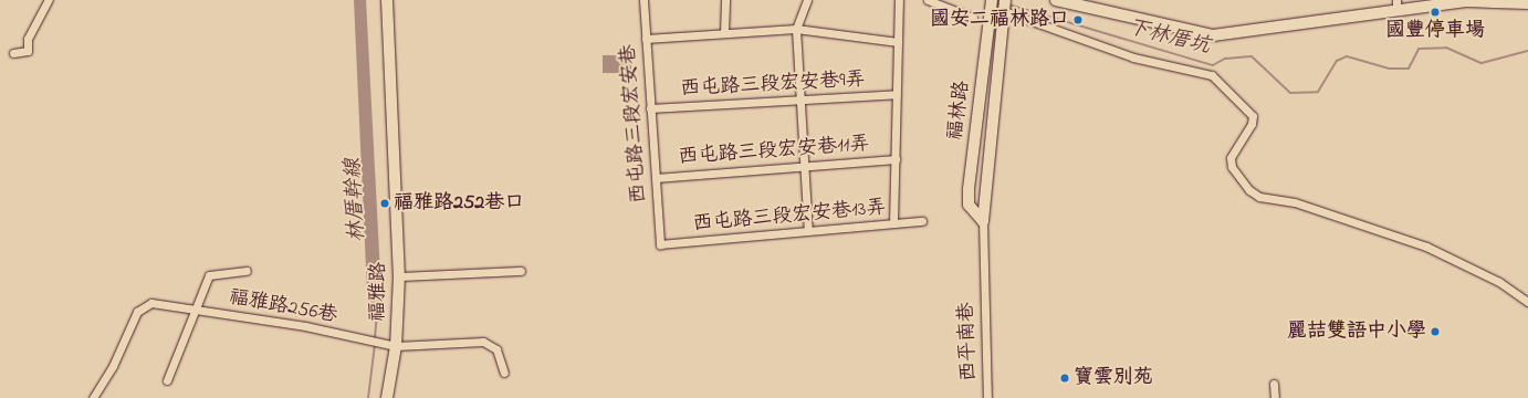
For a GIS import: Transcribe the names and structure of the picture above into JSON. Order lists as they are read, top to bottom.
{
  "streets": {
    "street": [
      "西屯路三段宏安巷9弄",
      "福林路",
      "西屯路三段宏安巷",
      "西屯路三段宏安巷11弄",
      "西屯路三段宏安巷13弄",
      "福雅路",
      "福雅路256巷",
      "西平南巷"
    ]
  },
  "crossings": [
    ["西屯路三段宏安巷9弄", "西屯路三段宏安巷"],
    ["福林路", "西平南巷"],
    ["西屯路三段宏安巷", "西屯路三段宏安巷11弄"],
    ["西屯路三段宏安巷", "西屯路三段宏安巷13弄"],
    ["福雅路", "福雅路256巷"]
  ],
  "water": ["下林厝坑", "林厝幹線"],
  "places": [
    "國豐停車場",
    "國安二福林路口",
    "福雅路252巷口",
    "麗喆雙語中小學",
    "寶雲別苑"
  ]
}
